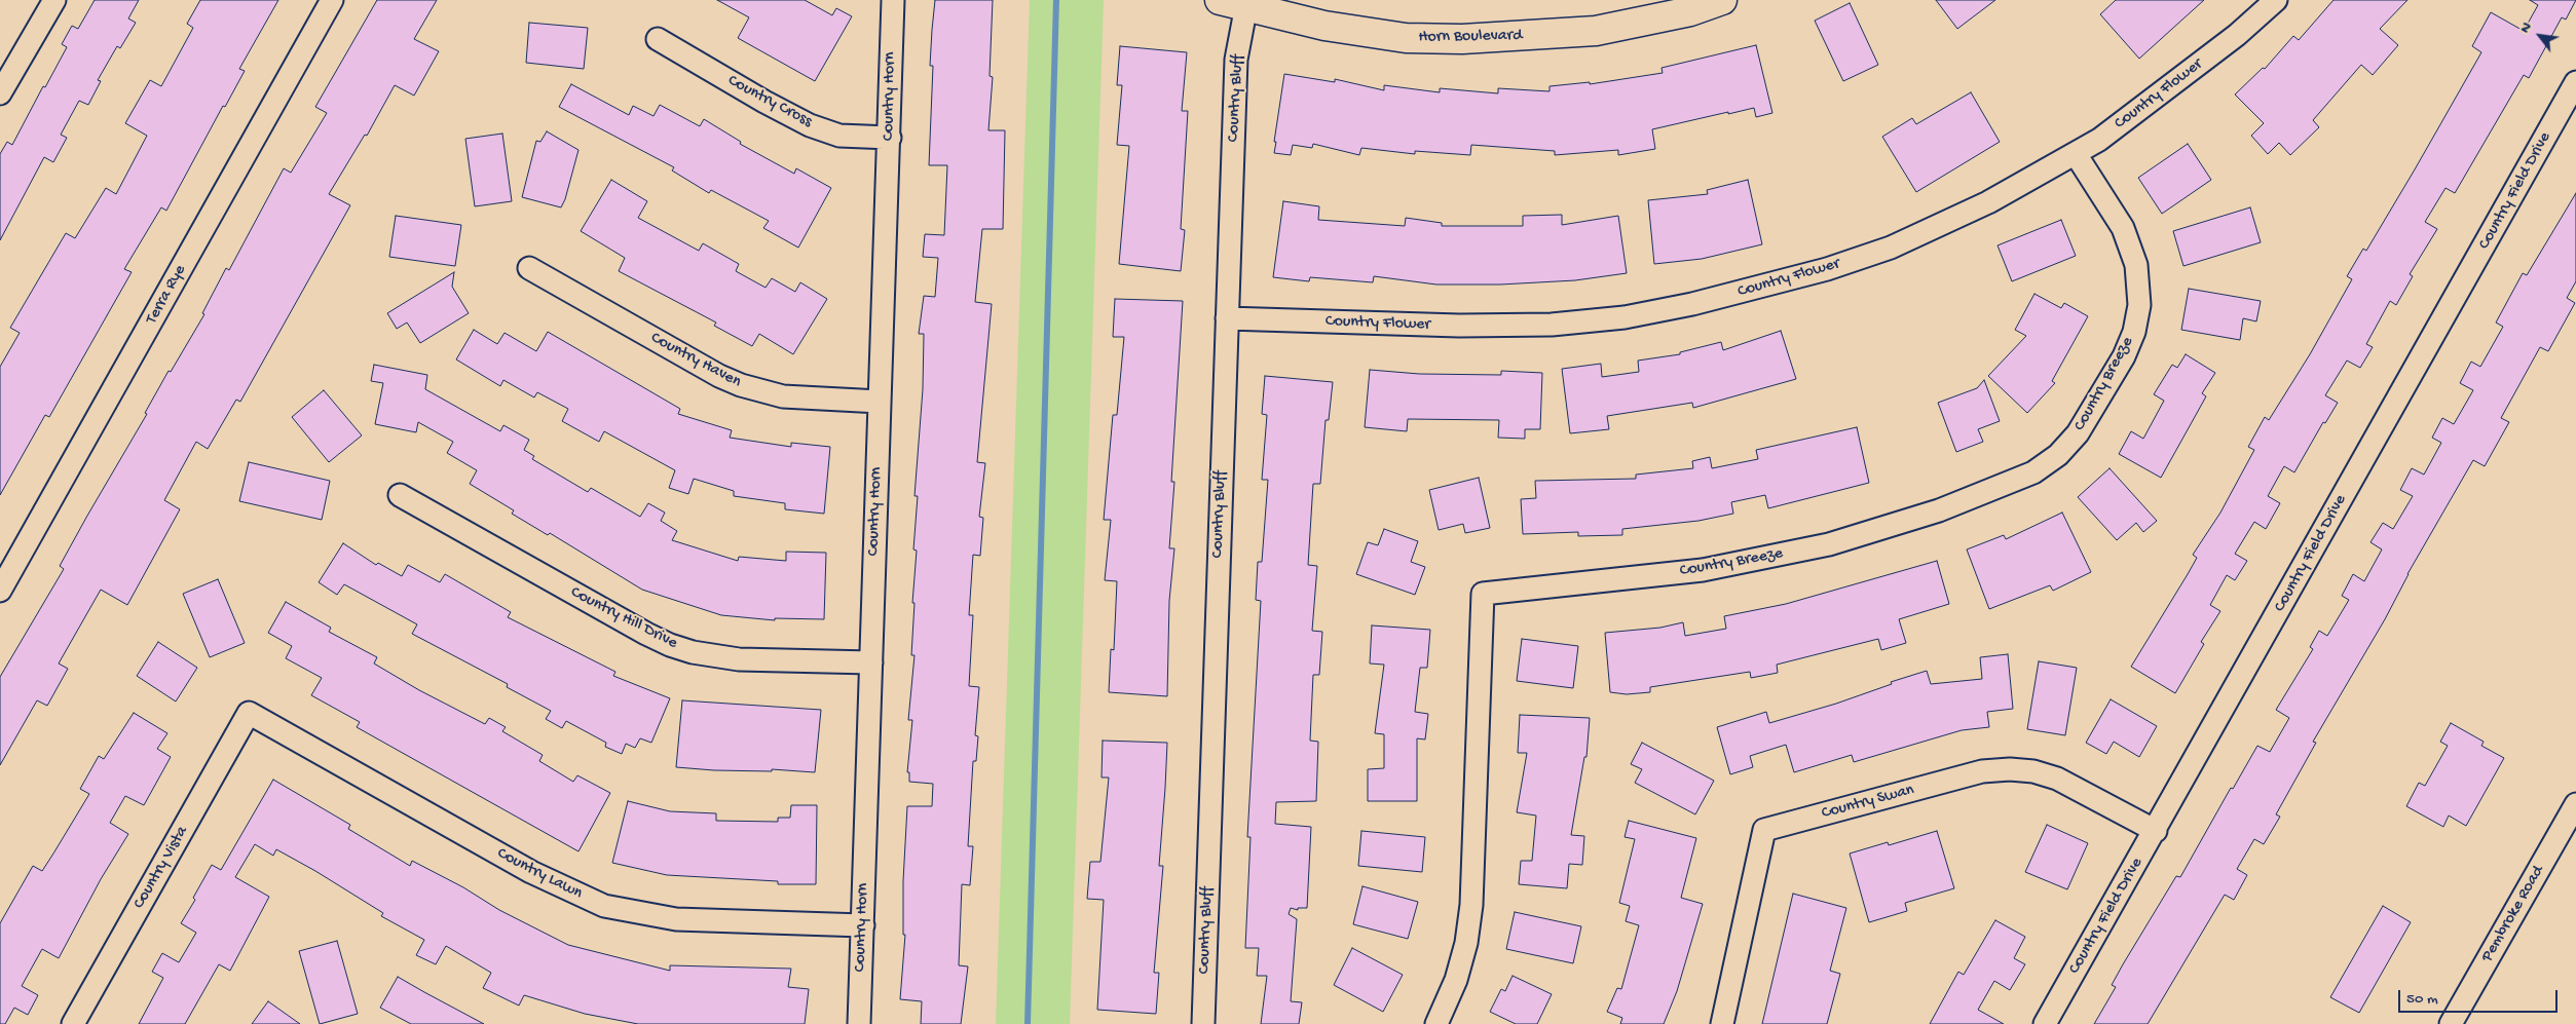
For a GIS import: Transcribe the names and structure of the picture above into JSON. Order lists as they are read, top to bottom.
{
  "streets": {
    "street": [
      "Horn Boulevard",
      "Country Flower",
      "Country Horn",
      "Country Bluff",
      "Country Cross",
      "Country Field Drive",
      "Terra Rye",
      "Country Haven",
      "Country Breeze",
      "Country Hill Drive",
      "Country Swan",
      "Country Vista",
      "Country Lawn",
      "Pembroke Road"
    ]
  },
  "crossings": [
    ["Horn Boulevard", "Country Bluff"],
    ["Country Flower", "Country Bluff"],
    ["Country Flower", "Country Breeze"],
    ["Country Horn", "Country Cross"],
    ["Country Horn", "Country Haven"],
    ["Country Horn", "Country Hill Drive"],
    ["Country Horn", "Country Lawn"],
    ["Country Field Drive", "Country Swan"],
    ["Country Vista", "Country Lawn"]
  ],
  "scale_bar": "50 m",
  "north": "top left"
}
